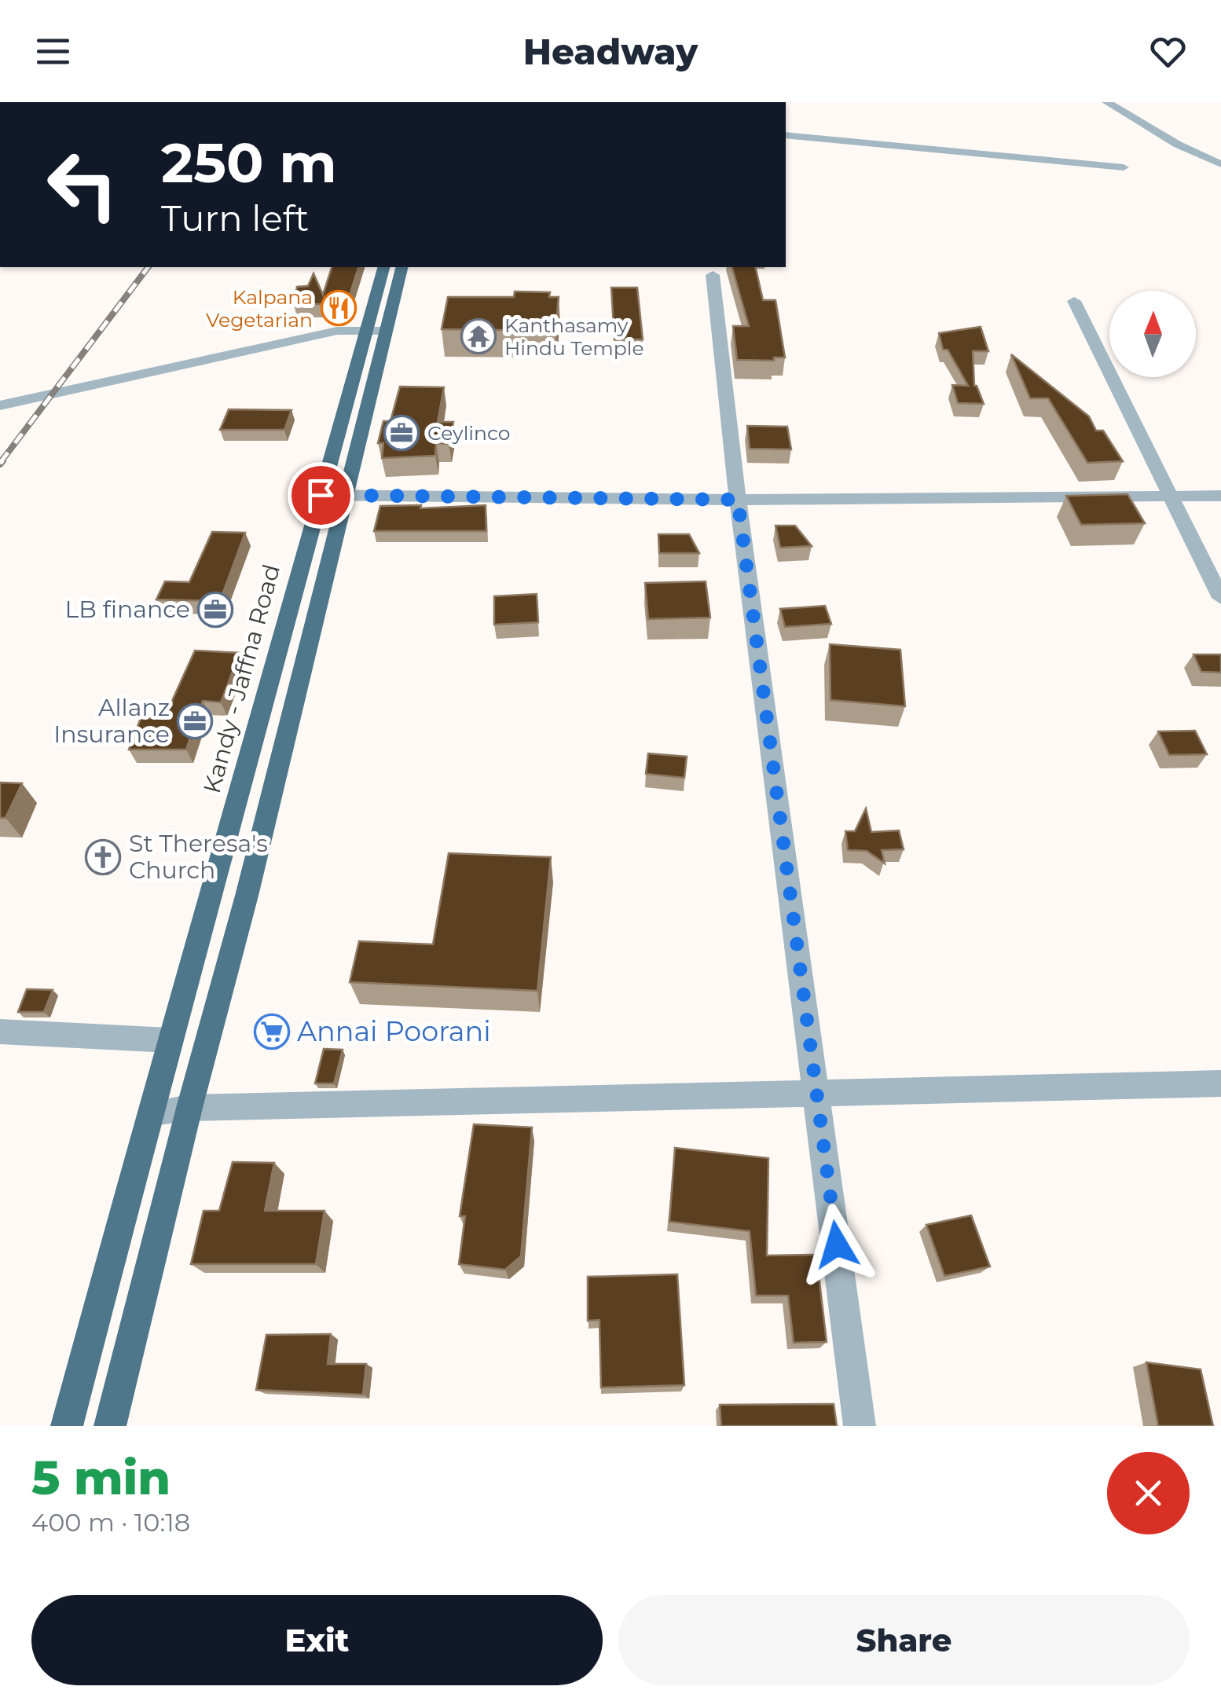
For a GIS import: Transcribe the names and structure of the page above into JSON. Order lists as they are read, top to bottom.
{
  "streets": {
    "highway": ["Kandy - Jaffna Road"]
  },
  "places": {
    "restaurant": ["Kalpana Vegetarian"],
    "temple": ["Kanthasamy Hindu Temple"],
    "office": ["Ceylinco", "LB finance", "Allanz Insurance"],
    "church": ["St Theresa's Church"],
    "supermarket": ["Annai Poorani"]
  },
  "north": "top",
  "page": {
    "header": "Headway",
    "turn": ["250 m", "Turn left"],
    "heading": ["5 min", "400 m · 10:18"],
    "buttons": ["Exit", "Share"]
  }
}
